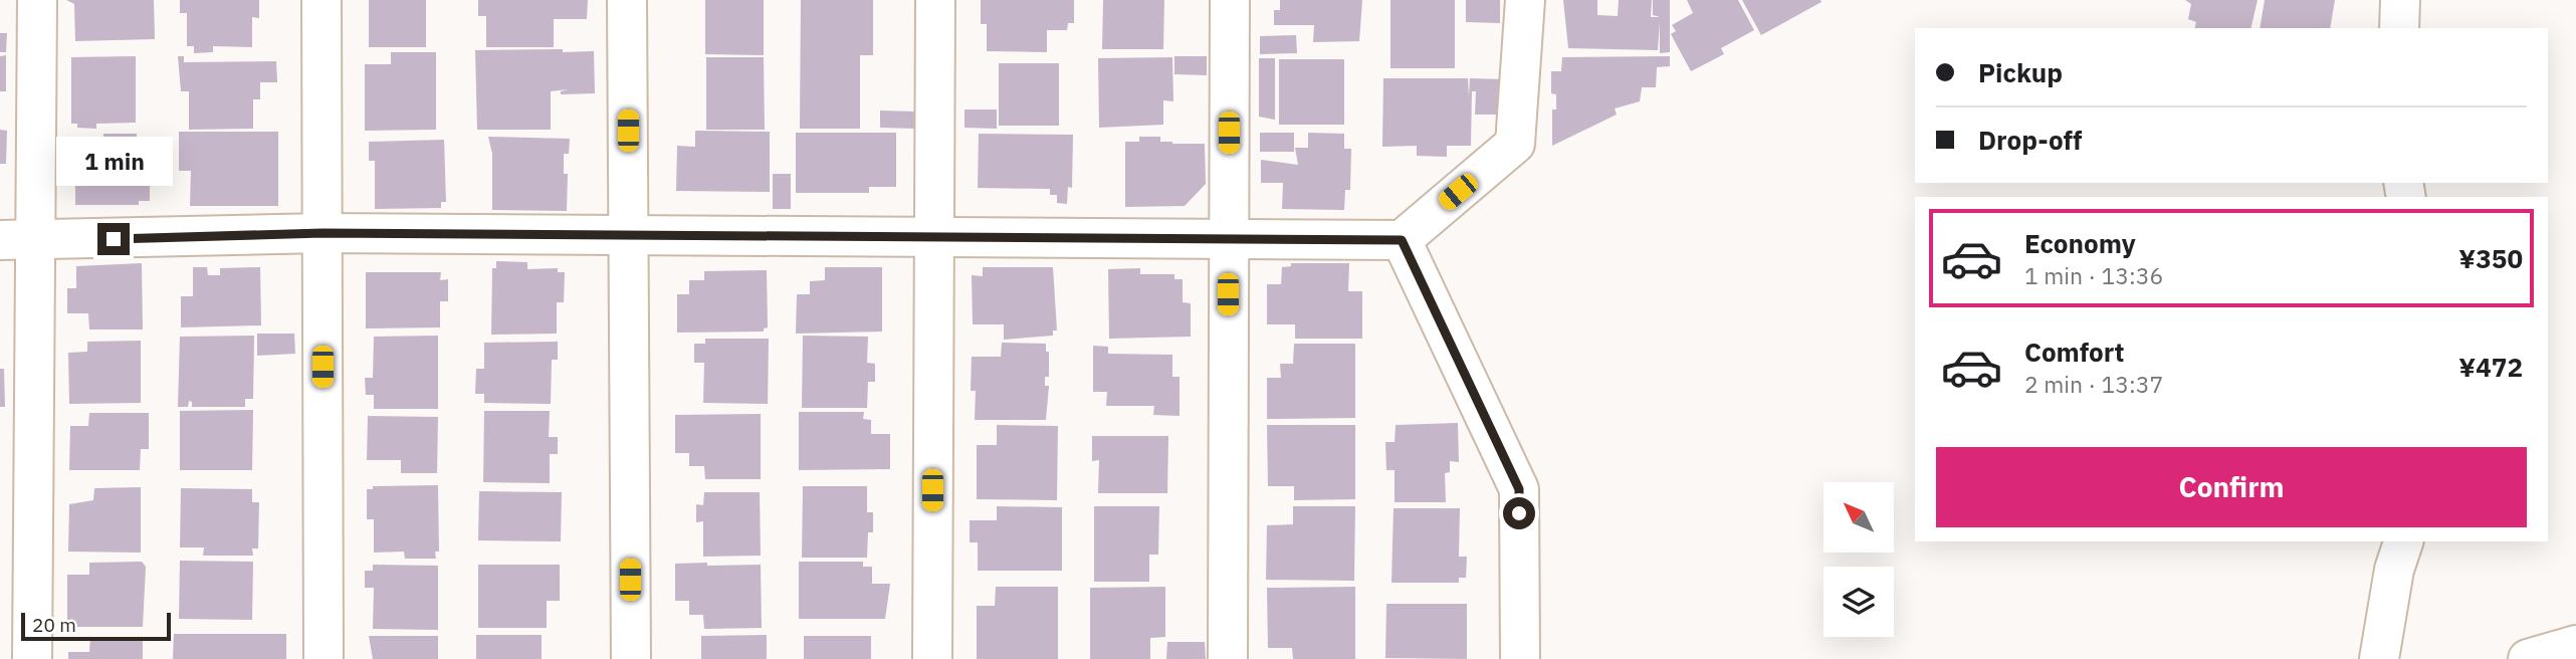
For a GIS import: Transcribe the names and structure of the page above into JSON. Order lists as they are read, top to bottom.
{
  "scale_bar": "20 m",
  "north": "top left",
  "page": {
    "banner": ["Pickup", "Drop-off"],
    "bubble": "1 min",
    "list": [
      {
        "name": "Economy",
        "note": "1 min · 13:36",
        "value": "¥350"
      },
      {
        "name": "Comfort",
        "note": "2 min · 13:37",
        "value": "¥472"
      }
    ],
    "buttons": "Confirm",
    "scale": "20 m"
  }
}
